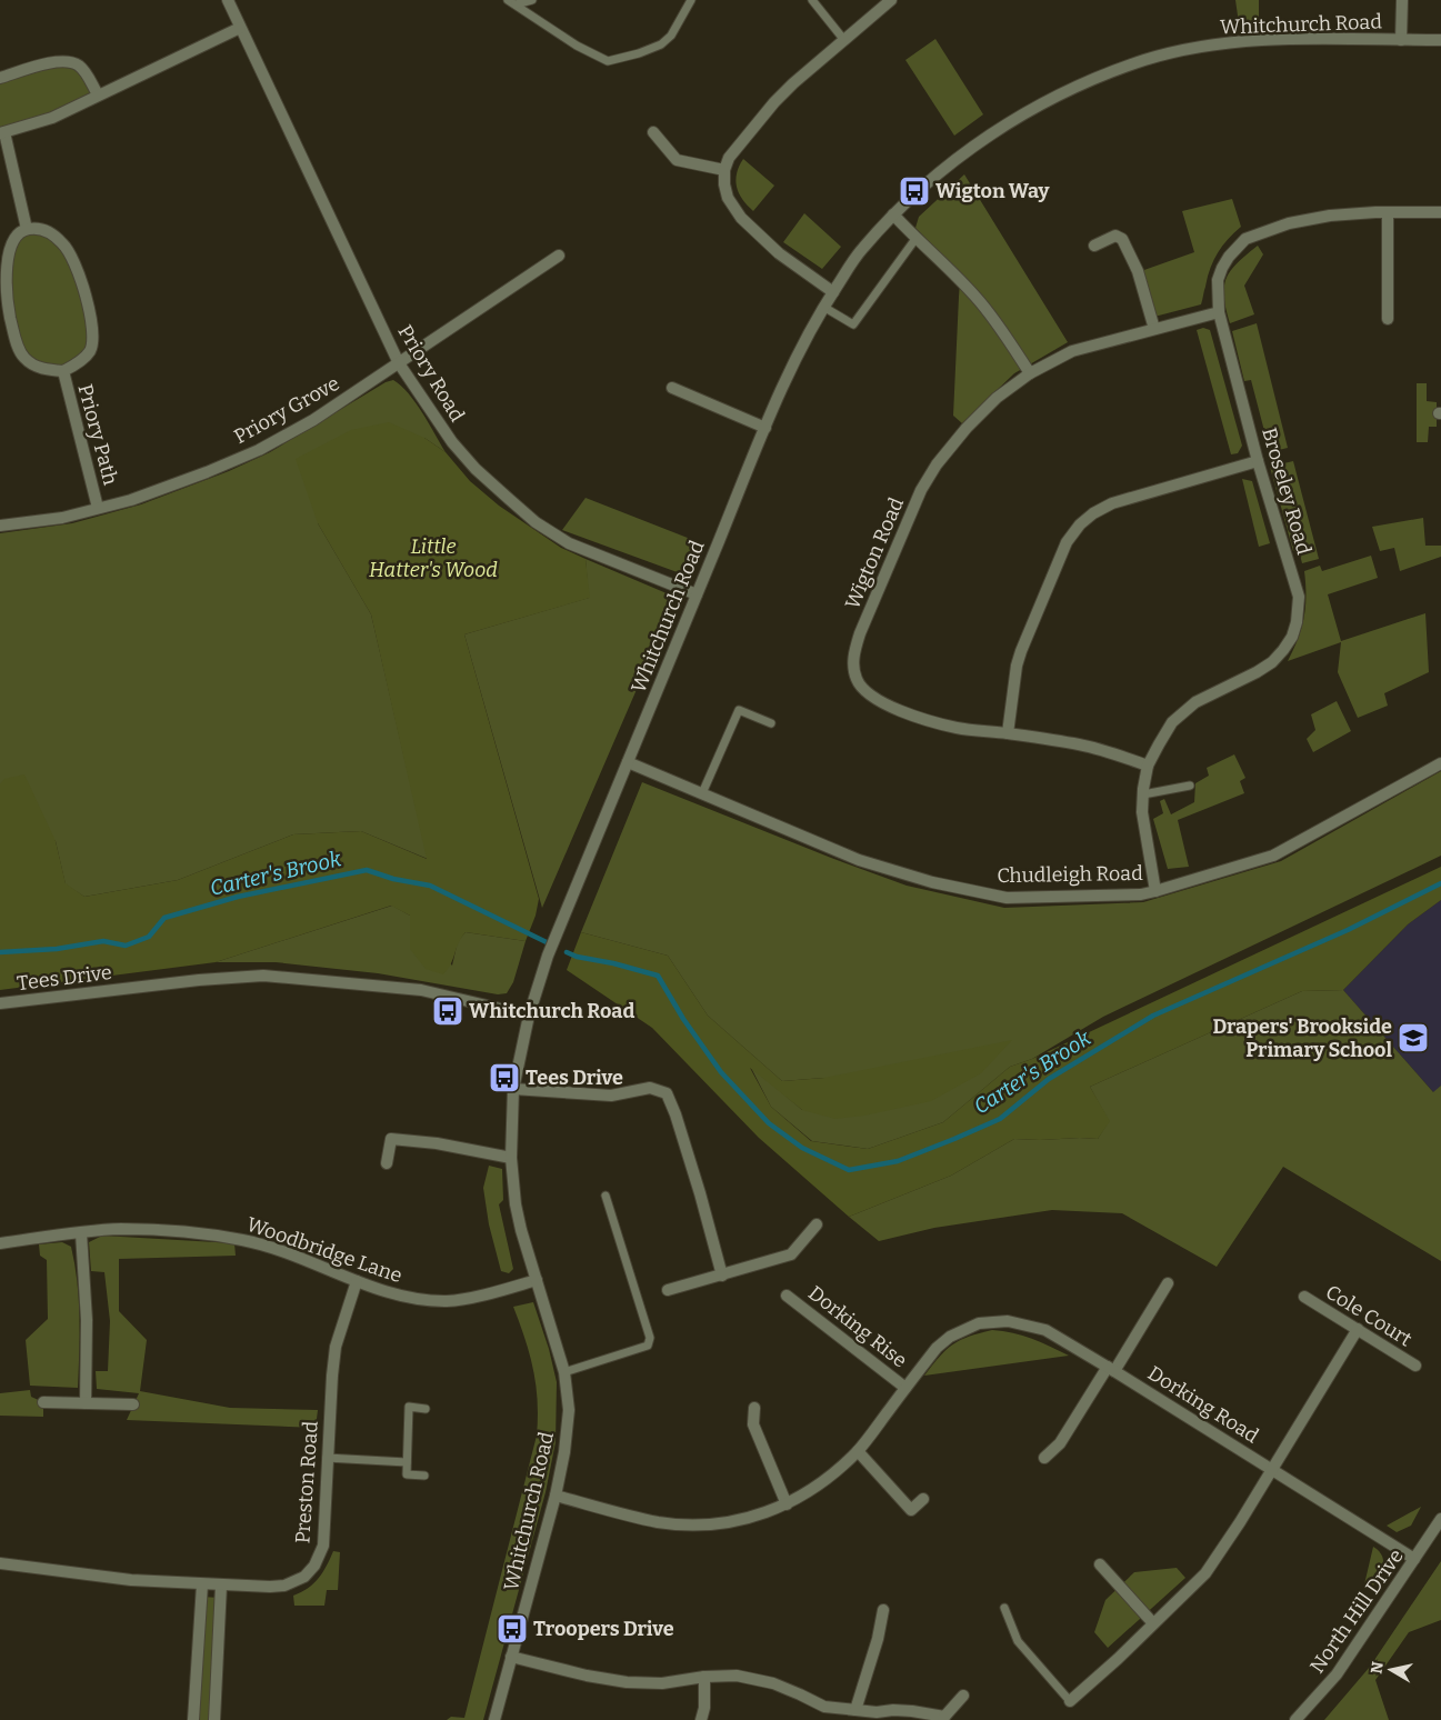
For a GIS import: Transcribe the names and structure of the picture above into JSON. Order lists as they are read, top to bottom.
{
  "streets": {
    "street": [
      "Whitchurch Road",
      "Priory Road",
      "Priory Grove",
      "Priory Path",
      "Broseley Road",
      "Wigton Road",
      "Chudleigh Road",
      "Tees Drive",
      "Woodbridge Lane",
      "Cole Court",
      "Dorking Rise",
      "Dorking Road",
      "Preston Road",
      "North Hill Drive"
    ]
  },
  "crossings": [
    ["Whitchurch Road", "Priory Road"],
    ["Whitchurch Road", "Chudleigh Road"],
    ["Whitchurch Road", "Tees Drive"],
    ["Whitchurch Road", "Woodbridge Lane"],
    ["Whitchurch Road", "Dorking Road"],
    ["Priory Road", "Priory Grove"],
    ["Priory Grove", "Priory Path"],
    ["Broseley Road", "Wigton Road"],
    ["Broseley Road", "Chudleigh Road"],
    ["Woodbridge Lane", "Preston Road"],
    ["Dorking Rise", "Dorking Road"],
    ["Dorking Road", "North Hill Drive"]
  ],
  "water": ["Carter's Brook"],
  "parks": ["Little Hatter's Wood"],
  "places": {
    "bus stop": [
      "Wigton Way",
      "Whitchurch Road",
      "Tees Drive",
      "Troopers Drive"
    ],
    "school or university": ["Drapers' Brookside Primary School"]
  },
  "north": "left"
}
